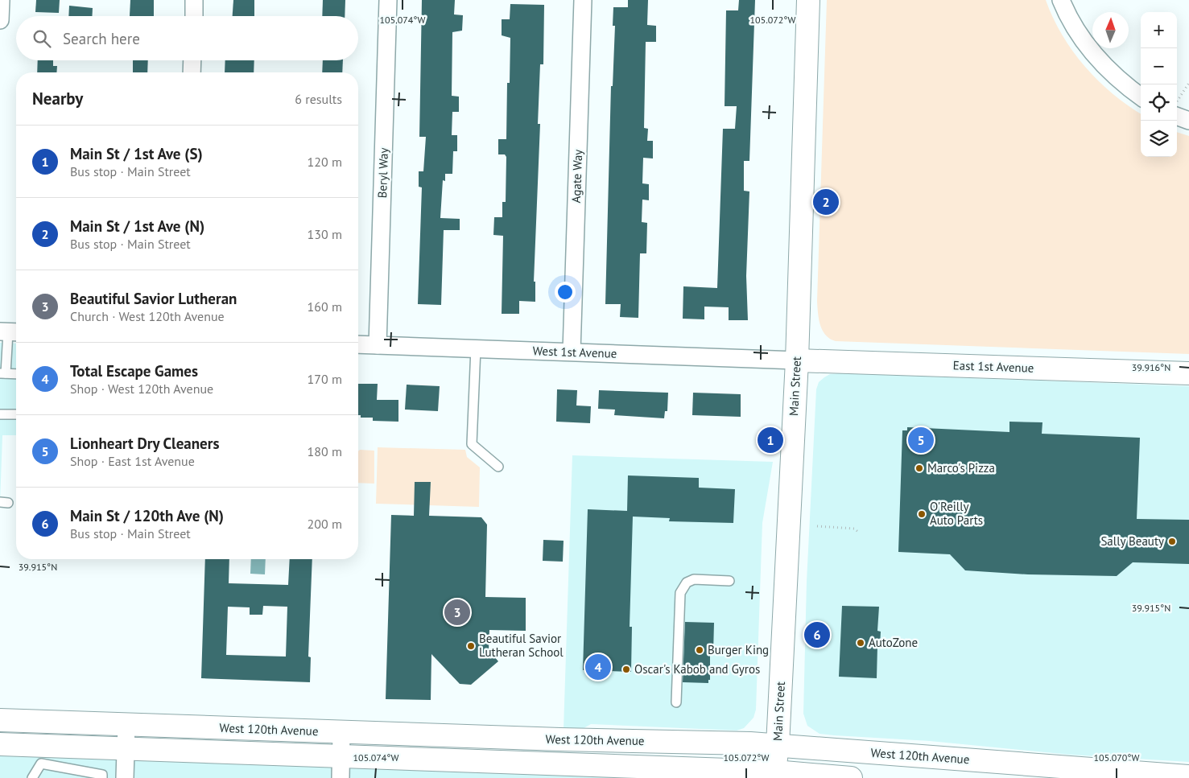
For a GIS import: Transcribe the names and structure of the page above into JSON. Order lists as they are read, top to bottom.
{
  "streets": {
    "main road": ["East 1st Avenue", "Main Street", "West 120th Avenue"],
    "street": ["Beryl Way", "Agate Way", "West 1st Avenue"]
  },
  "crossings": [
    ["Beryl Way", "West 1st Avenue"],
    ["Agate Way", "West 1st Avenue"],
    ["West 1st Avenue", "East 1st Avenue"],
    ["West 1st Avenue", "Main Street"],
    ["East 1st Avenue", "Main Street"],
    ["Main Street", "West 120th Avenue"]
  ],
  "places": [
    "Marco's Pizza",
    "O'Reilly Auto Parts",
    "Sally Beauty",
    "AutoZone",
    "Beautiful Savior Lutheran School",
    "Burger King",
    "Oscar's Kabob and Gyros"
  ],
  "north": "top",
  "page": {
    "map_buttons": ["+", "−"],
    "search": "Search here",
    "heading": ["Nearby", "6 results"],
    "list": [
      {
        "mark": "1",
        "name": "Main St / 1st Ave (S)",
        "note": "Bus stop · Main Street",
        "value": "120 m"
      },
      {
        "mark": "2",
        "name": "Main St / 1st Ave (N)",
        "note": "Bus stop · Main Street",
        "value": "130 m"
      },
      {
        "mark": "3",
        "name": "Beautiful Savior Lutheran",
        "note": "Church · West 120th Avenue",
        "value": "160 m"
      },
      {
        "mark": "4",
        "name": "Total Escape Games",
        "note": "Shop · West 120th Avenue",
        "value": "170 m"
      },
      {
        "mark": "5",
        "name": "Lionheart Dry Cleaners",
        "note": "Shop · East 1st Avenue",
        "value": "180 m"
      },
      {
        "mark": "6",
        "name": "Main St / 120th Ave (N)",
        "note": "Bus stop · Main Street",
        "value": "200 m"
      }
    ],
    "pins": [
      "2",
      "1",
      "5",
      "3",
      "6",
      "4"
    ]
  },
  "coordinates": [
    "105.074°W",
    "105.072°W",
    "39.916°N",
    "39.915°N",
    "105.070°W"
  ]
}
